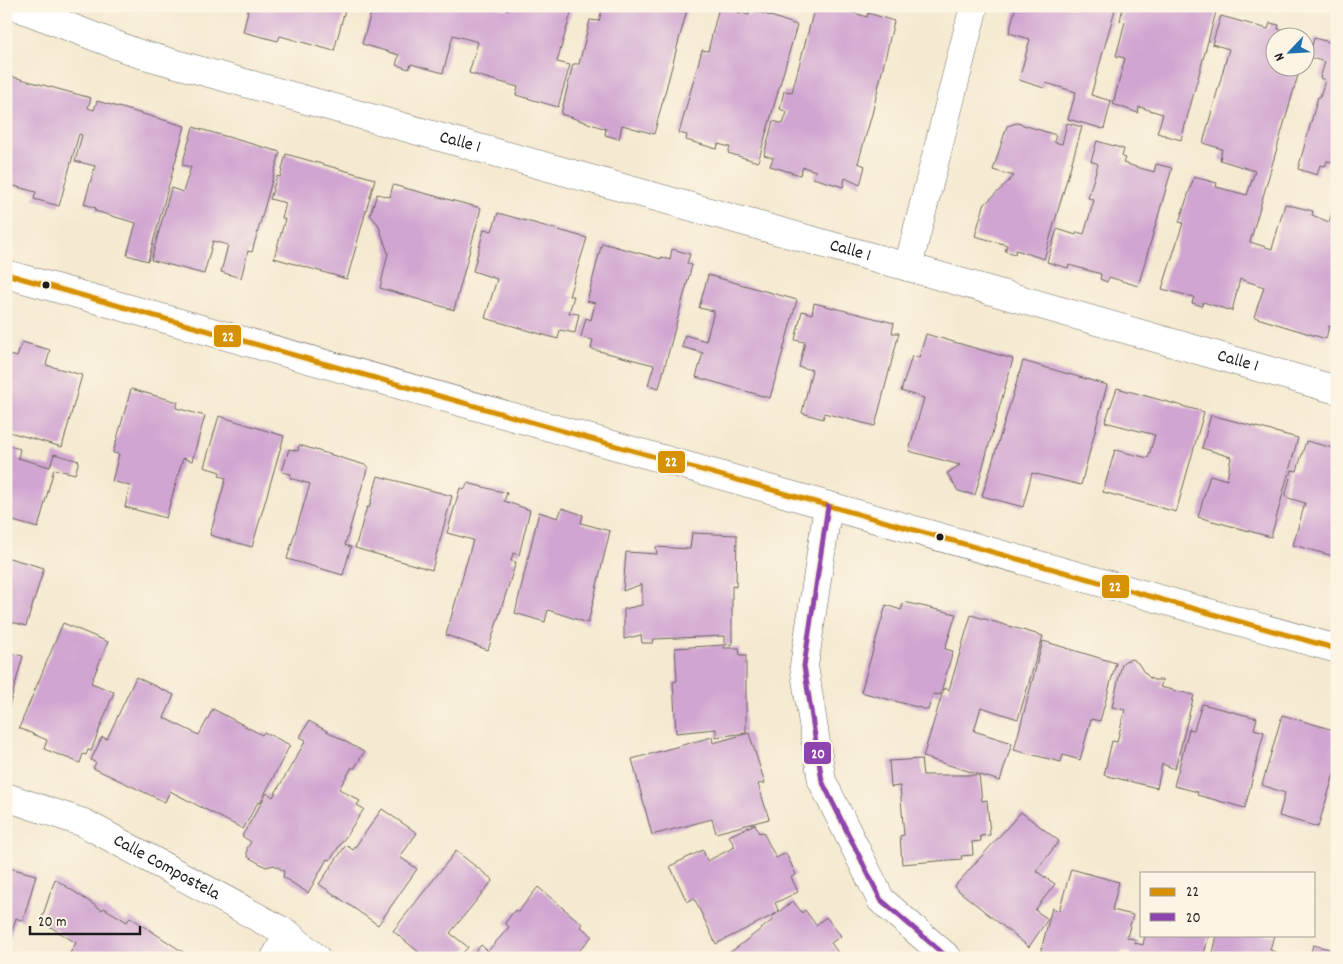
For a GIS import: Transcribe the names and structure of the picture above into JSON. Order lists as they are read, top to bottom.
{
  "streets": {
    "street": ["Calle 1", "Calle Compostela"]
  },
  "lines": ["transit line 22", "transit line 20"],
  "legend": ["22", "20"],
  "scale_bar": "20 m",
  "north": "bottom left"
}
